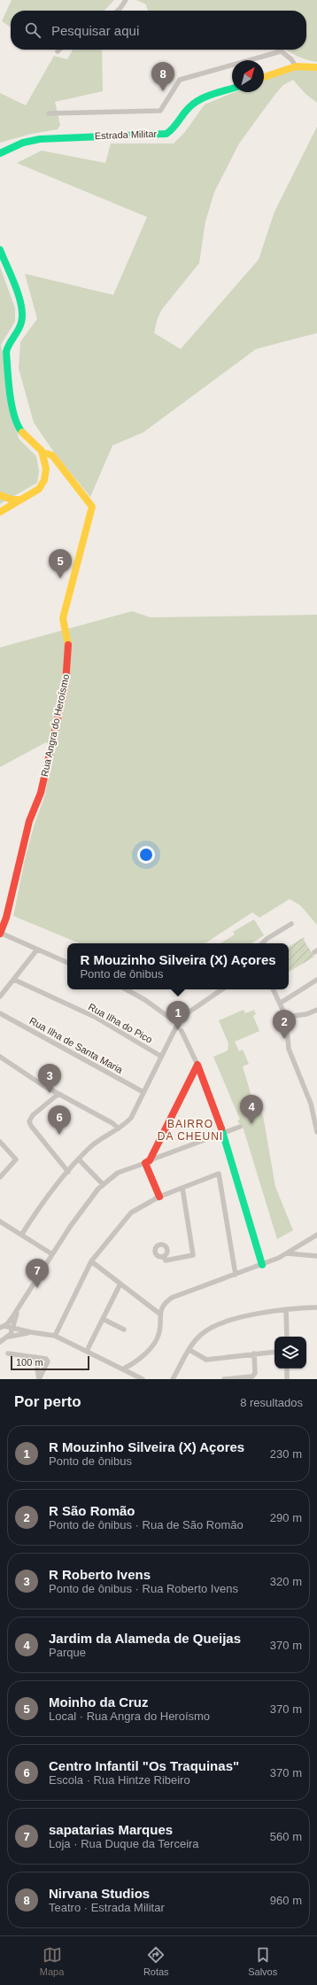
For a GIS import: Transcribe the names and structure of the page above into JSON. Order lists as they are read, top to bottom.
{
  "streets": {
    "street": [
      "Estrada Militar",
      "Rua Angra do Heroísmo",
      "Rua Ilha do Pico",
      "Rua Ilha de Santa Maria"
    ]
  },
  "districts": ["BAIRRO DA CHEUNI"],
  "scale_bar": "100 m",
  "north": "top right",
  "page": {
    "search": "Pesquisar aqui",
    "pins": [
      "8",
      "5",
      "1",
      "2",
      "3",
      "4",
      "6",
      "7"
    ],
    "popup": ["R Mouzinho Silveira (X) Açores", "Ponto de ônibus"],
    "scale": "100 m",
    "heading": ["Por perto", "8 resultados"],
    "list": [
      {
        "mark": "1",
        "name": "R Mouzinho Silveira (X) Açores",
        "note": "Ponto de ônibus",
        "value": "230 m"
      },
      {
        "mark": "2",
        "name": "R São Romão",
        "note": "Ponto de ônibus · Rua de São Romão",
        "value": "290 m"
      },
      {
        "mark": "3",
        "name": "R Roberto Ivens",
        "note": "Ponto de ônibus · Rua Roberto Ivens",
        "value": "320 m"
      },
      {
        "mark": "4",
        "name": "Jardim da Alameda de Queijas",
        "note": "Parque",
        "value": "370 m"
      },
      {
        "mark": "5",
        "name": "Moinho da Cruz",
        "note": "Local · Rua Angra do Heroísmo",
        "value": "370 m"
      },
      {
        "mark": "6",
        "name": "Centro Infantil \"Os Traquinas\"",
        "note": "Escola · Rua Hintze Ribeiro",
        "value": "370 m"
      },
      {
        "mark": "7",
        "name": "sapatarias Marques",
        "note": "Loja · Rua Duque da Terceira",
        "value": "560 m"
      },
      {
        "mark": "8",
        "name": "Nirvana Studios",
        "note": "Teatro · Estrada Militar",
        "value": "960 m"
      }
    ],
    "nav": ["Mapa", "Rotas", "Salvos"]
  }
}
